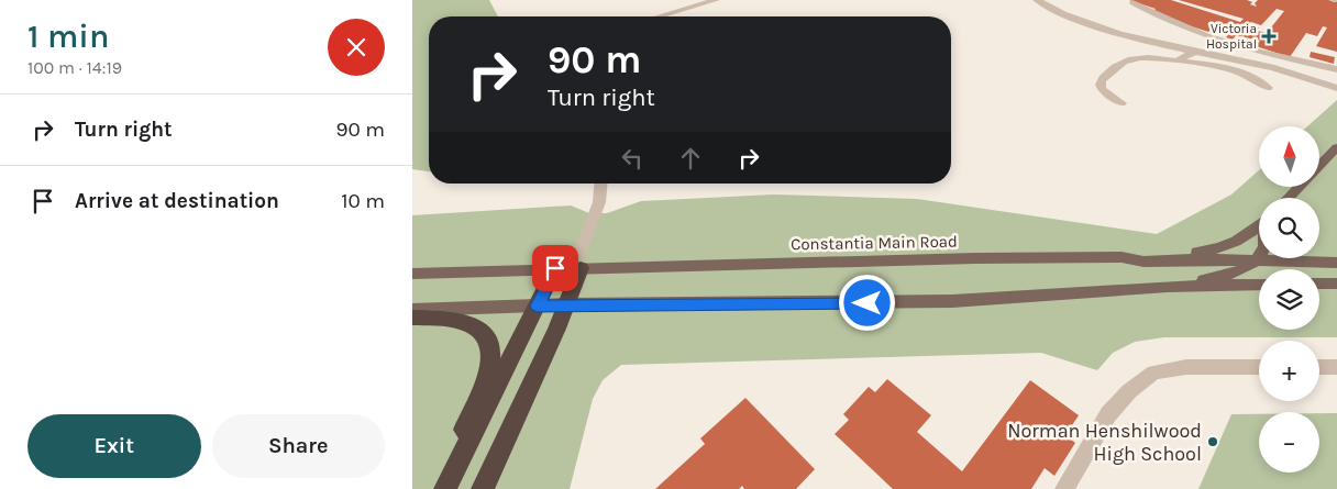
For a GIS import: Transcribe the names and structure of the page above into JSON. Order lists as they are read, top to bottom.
{
  "streets": {
    "main road": ["Constantia Main Road"]
  },
  "places": {
    "health": ["Victoria Hospital"],
    "other": ["Norman Henshilwood High School"]
  },
  "north": "top",
  "page": {
    "heading": ["1 min", "100 m · 14:19"],
    "turn": ["90 m", "Turn right"],
    "list": [
      {
        "name": "Turn right",
        "value": "90 m"
      },
      {
        "name": "Arrive at destination",
        "value": "10 m"
      }
    ],
    "map_buttons": ["+", "−"],
    "buttons": ["Exit", "Share"]
  }
}
